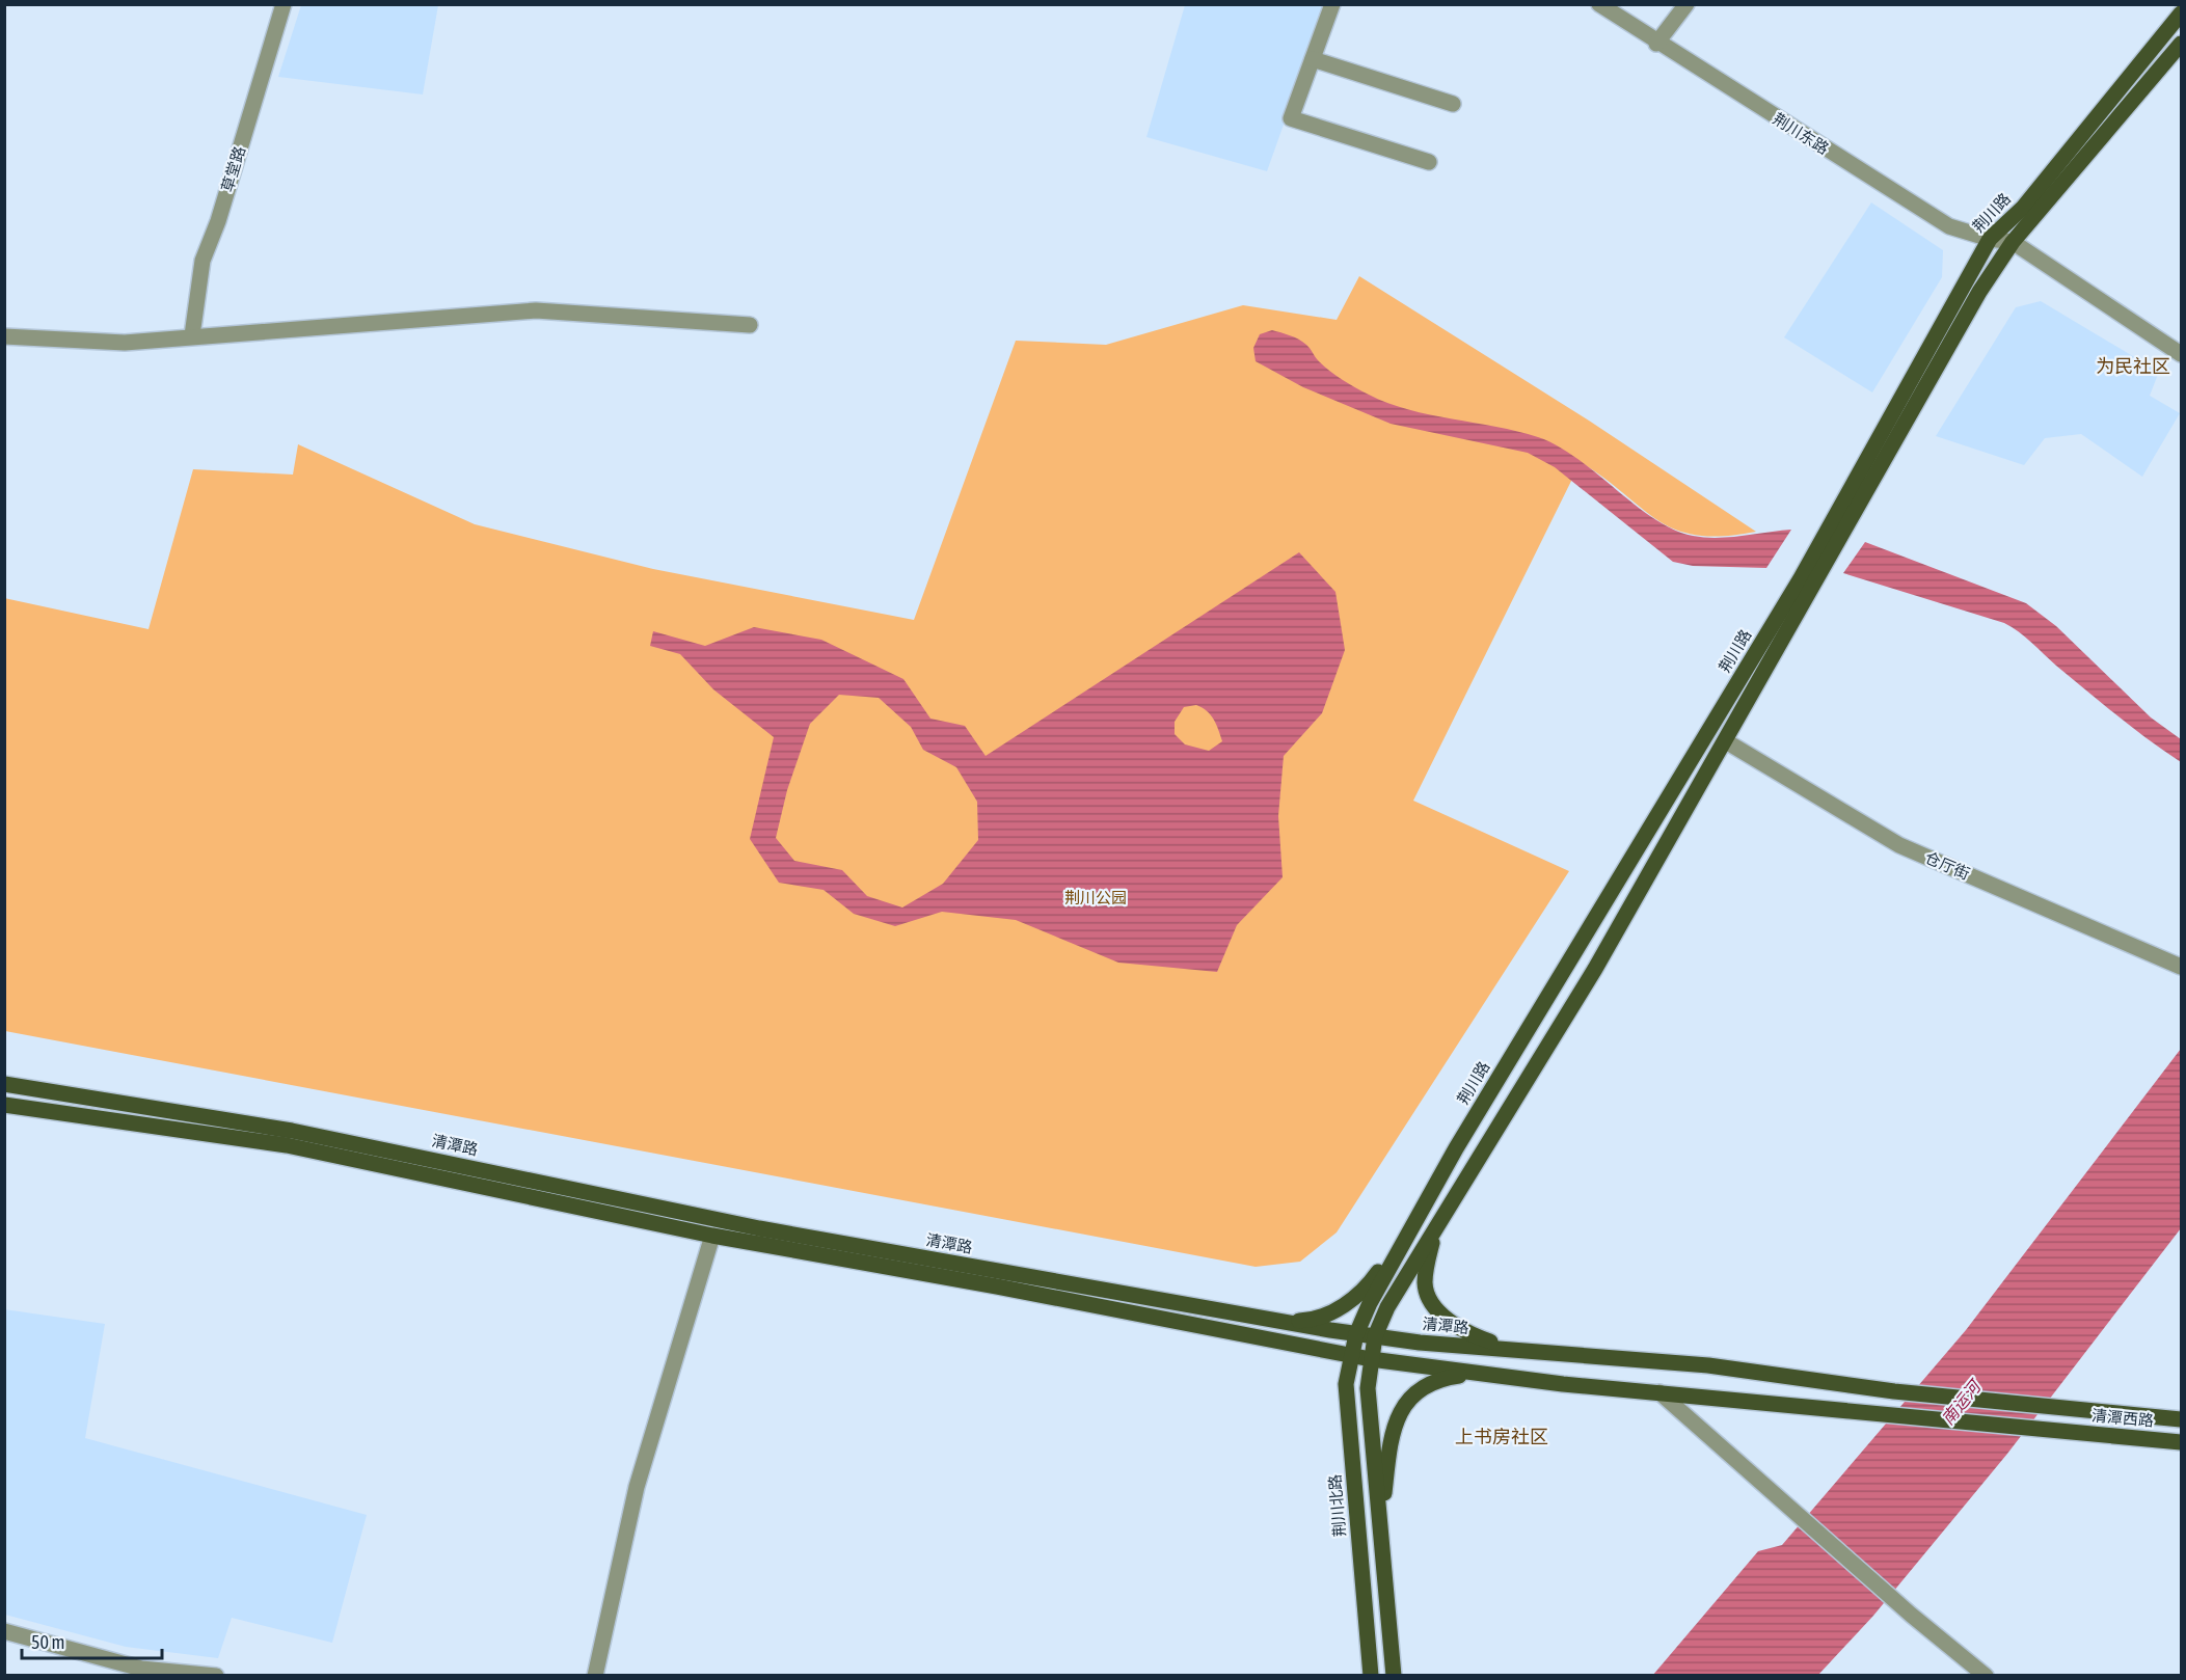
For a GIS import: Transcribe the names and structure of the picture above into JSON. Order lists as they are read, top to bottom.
{
  "streets": {
    "main road": [
      "荆川路",
      "清潭路",
      "清潭西路",
      "荆川北路"
    ],
    "street": ["荆川东路", "草堂路", "仓厅街"]
  },
  "crossings": [
    ["荆川东路", "荆川路"],
    ["荆川路", "清潭路"],
    ["荆川路", "荆川北路"],
    ["清潭路", "清潭西路"],
    ["清潭路", "荆川北路"]
  ],
  "districts": ["为民社区", "上书房社区"],
  "water": ["南运河"],
  "parks": ["荆川公园"],
  "scale_bar": "50 m"
}
